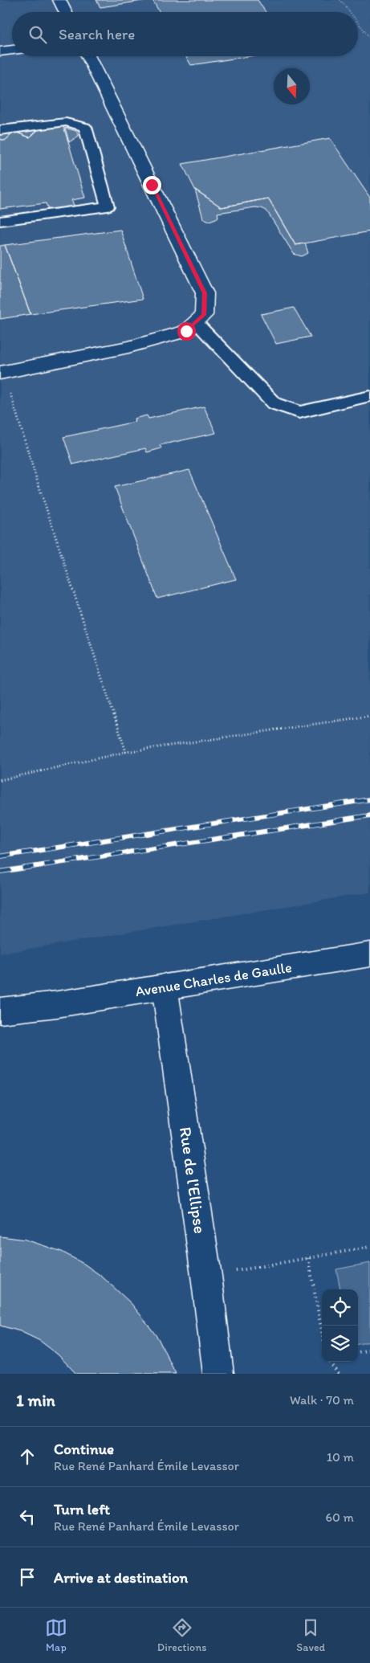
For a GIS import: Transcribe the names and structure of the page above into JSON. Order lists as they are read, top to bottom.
{
  "streets": {
    "street": ["Avenue Charles de Gaulle", "Rue de l'Ellipse"]
  },
  "crossings": [
    ["Avenue Charles de Gaulle", "Rue de l'Ellipse"]
  ],
  "north": "bottom",
  "page": {
    "search": "Search here",
    "heading": ["1 min", "Walk · 70 m"],
    "list": [
      ["Continue", "Rue René Panhard Émile Levassor", "10 m"],
      ["Turn left", "Rue René Panhard Émile Levassor", "60 m"],
      "Arrive at destination"
    ],
    "nav": ["Map", "Directions", "Saved"]
  }
}
